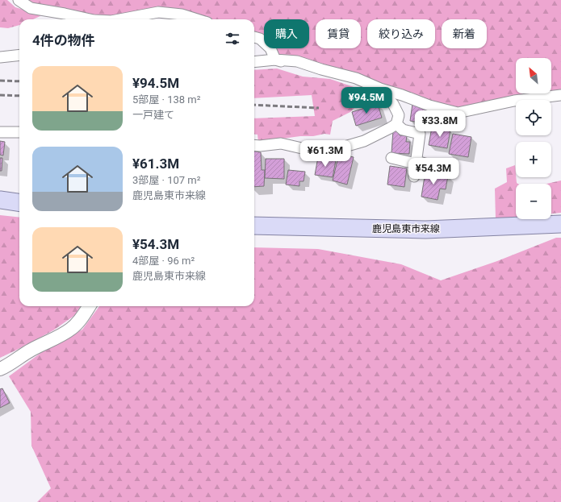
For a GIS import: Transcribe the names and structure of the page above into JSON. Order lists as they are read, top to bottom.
{
  "streets": {
    "main road": ["鹿児島東市来線"]
  },
  "north": "top left",
  "page": {
    "chip": [
      "購入",
      "賃貸",
      "絞り込み",
      "新着"
    ],
    "heading": "4件の物件",
    "map_buttons": ["+", "−"],
    "list": [
      {
        "name": "¥94.5M",
        "note": "5部屋 · 138 m² · 一戸建て"
      },
      {
        "name": "¥61.3M",
        "note": "3部屋 · 107 m² · 鹿児島東市来線"
      },
      {
        "name": "¥54.3M",
        "note": "4部屋 · 96 m² · 鹿児島東市来線"
      }
    ],
    "price": [
      "¥94.5M",
      "¥33.8M",
      "¥61.3M",
      "¥54.3M"
    ]
  }
}
